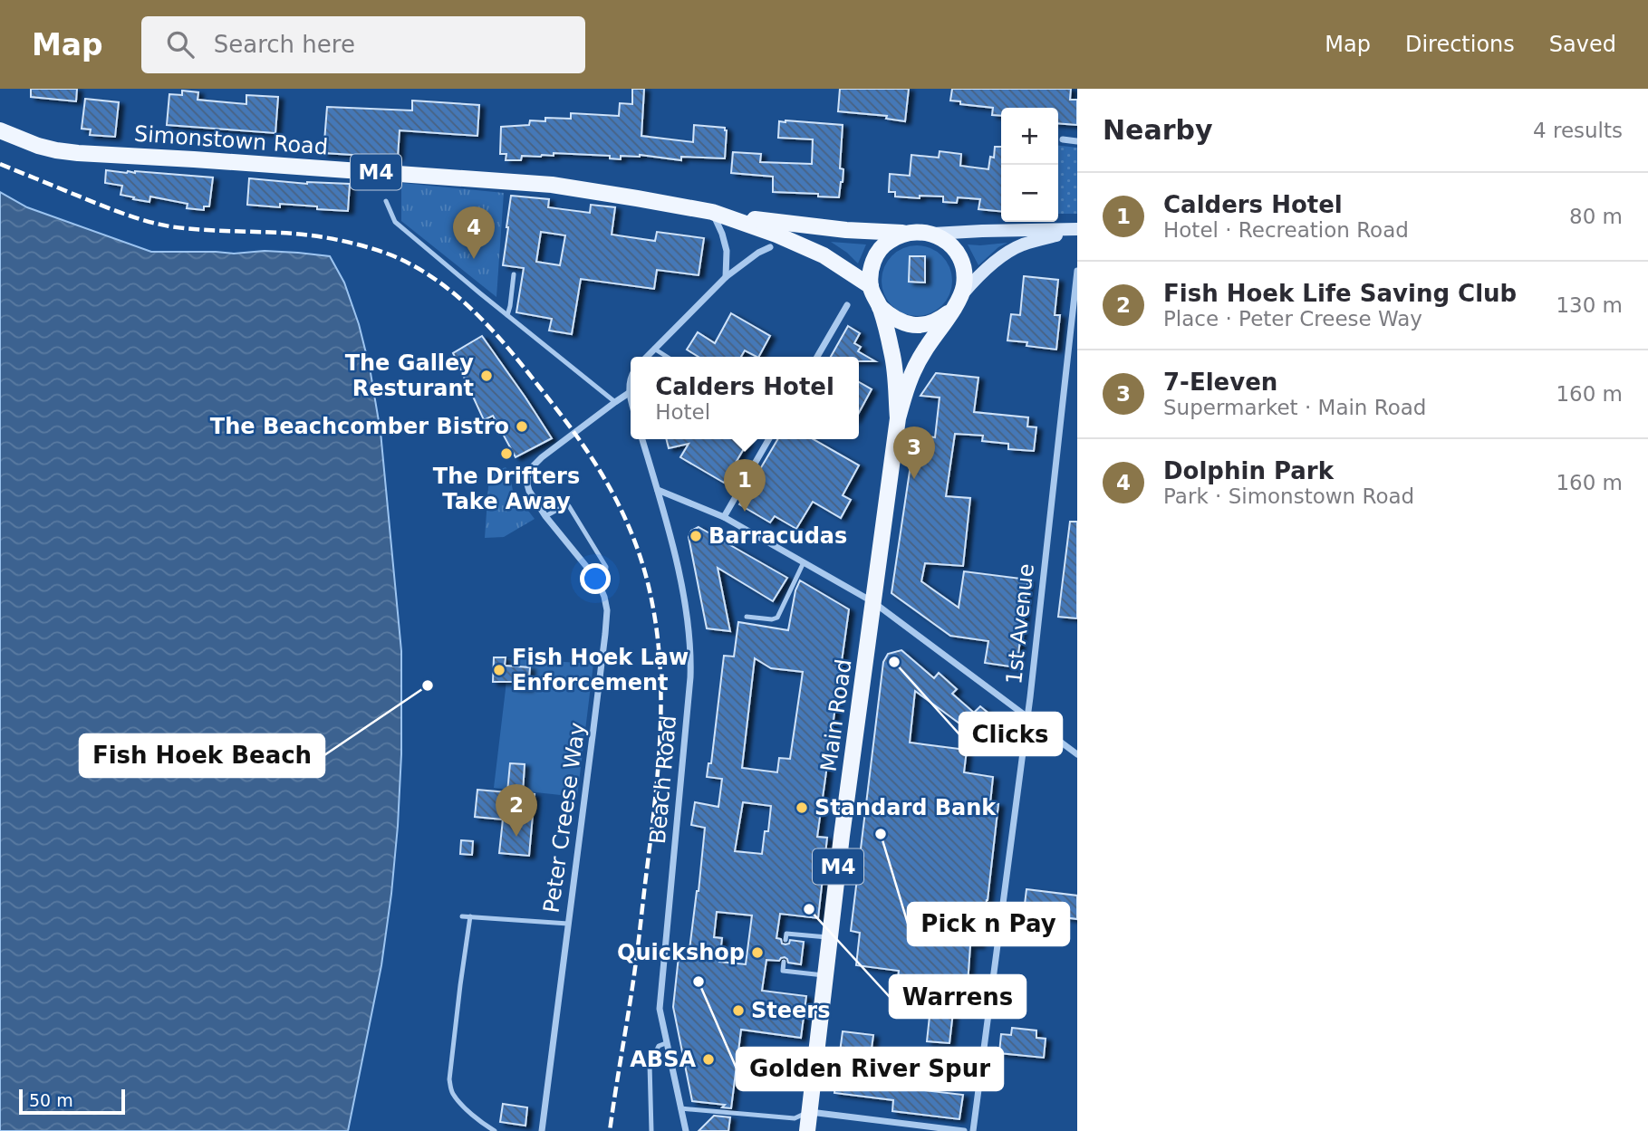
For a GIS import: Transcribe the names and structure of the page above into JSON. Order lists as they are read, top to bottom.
{
  "streets": {
    "main road": ["Simonstown Road", "M4", "Main Road"],
    "street": ["1st Avenue", "Beach Road", "Peter Creese Way"]
  },
  "crossings": [
    ["Simonstown Road", "M4"],
    ["Simonstown Road", "Main Road"],
    ["M4", "Main Road"]
  ],
  "places": [
    "The Galley Resturant",
    "The Beachcomber Bistro",
    "The Drifters Take Away",
    "Barracudas",
    "Clicks",
    "Fish Hoek Law Enforcement",
    "Fish Hoek Beach",
    "Standard Bank",
    "Pick n Pay",
    "Warrens",
    "Quickshop",
    "Golden River Spur",
    "Steers",
    "ABSA"
  ],
  "scale_bar": "50 m",
  "page": {
    "header": "Map",
    "search": "Search here",
    "nav": ["Map", "Directions", "Saved"],
    "heading": ["Nearby", "4 results"],
    "map_buttons": ["+", "−"],
    "list": [
      {
        "mark": "1",
        "name": "Calders Hotel",
        "note": "Hotel · Recreation Road",
        "value": "80 m"
      },
      {
        "mark": "2",
        "name": "Fish Hoek Life Saving Club",
        "note": "Place · Peter Creese Way",
        "value": "130 m"
      },
      {
        "mark": "3",
        "name": "7-Eleven",
        "note": "Supermarket · Main Road",
        "value": "160 m"
      },
      {
        "mark": "4",
        "name": "Dolphin Park",
        "note": "Park · Simonstown Road",
        "value": "160 m"
      }
    ],
    "pins": [
      "4",
      "3",
      "1",
      "2"
    ],
    "popup": ["Calders Hotel", "Hotel"],
    "scale": "50 m"
  }
}
